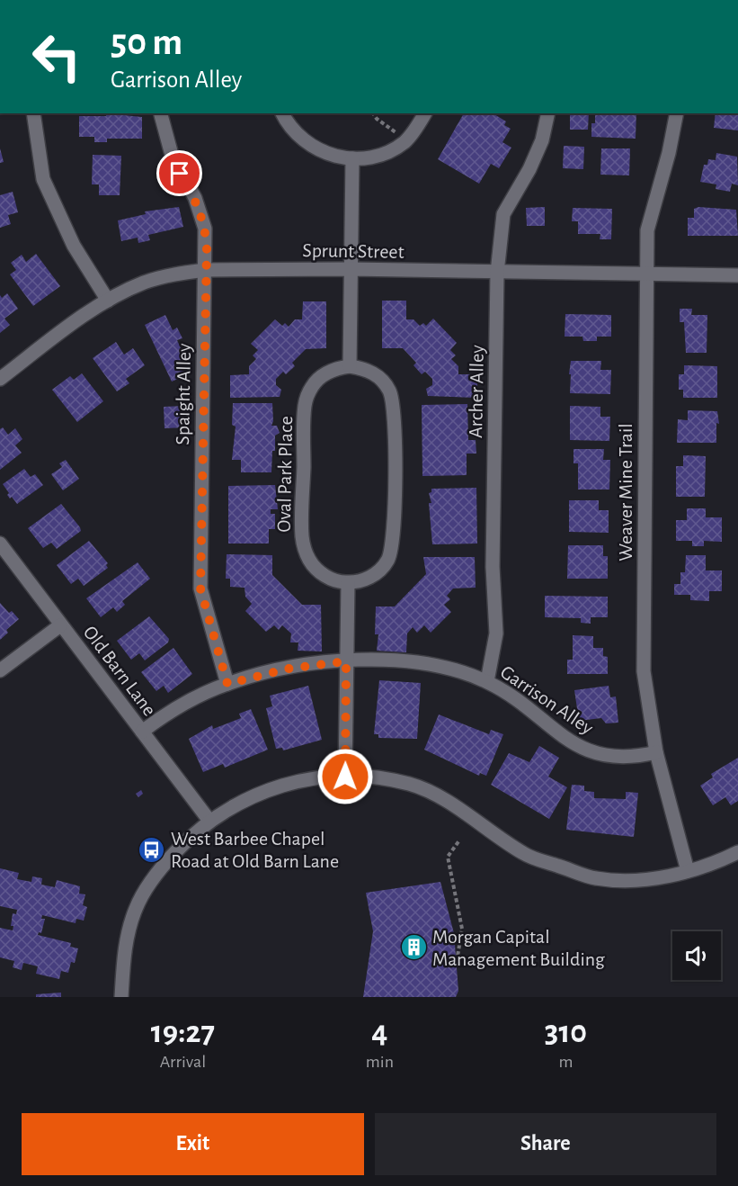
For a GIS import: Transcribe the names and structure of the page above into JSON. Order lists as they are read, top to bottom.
{
  "streets": {
    "street": [
      "Sprunt Street",
      "Archer Alley",
      "Spaight Alley",
      "Oval Park Place",
      "Weaver Mine Trail",
      "Old Barn Lane",
      "Garrison Alley"
    ]
  },
  "crossings": [
    ["Sprunt Street", "Archer Alley"],
    ["Sprunt Street", "Spaight Alley"],
    ["Sprunt Street", "Weaver Mine Trail"],
    ["Archer Alley", "Garrison Alley"],
    ["Spaight Alley", "Garrison Alley"],
    ["Weaver Mine Trail", "Garrison Alley"],
    ["Old Barn Lane", "Garrison Alley"]
  ],
  "places": {
    "bus stop": ["West Barbee Chapel Road at Old Barn Lane"],
    "building": ["Morgan Capital Management Building"]
  },
  "page": {
    "turn": ["50 m", "Garrison Alley"],
    "eta": [
      "19:27",
      "Arrival",
      "4",
      "min",
      "310",
      "m"
    ],
    "buttons": ["Exit", "Share"]
  }
}
